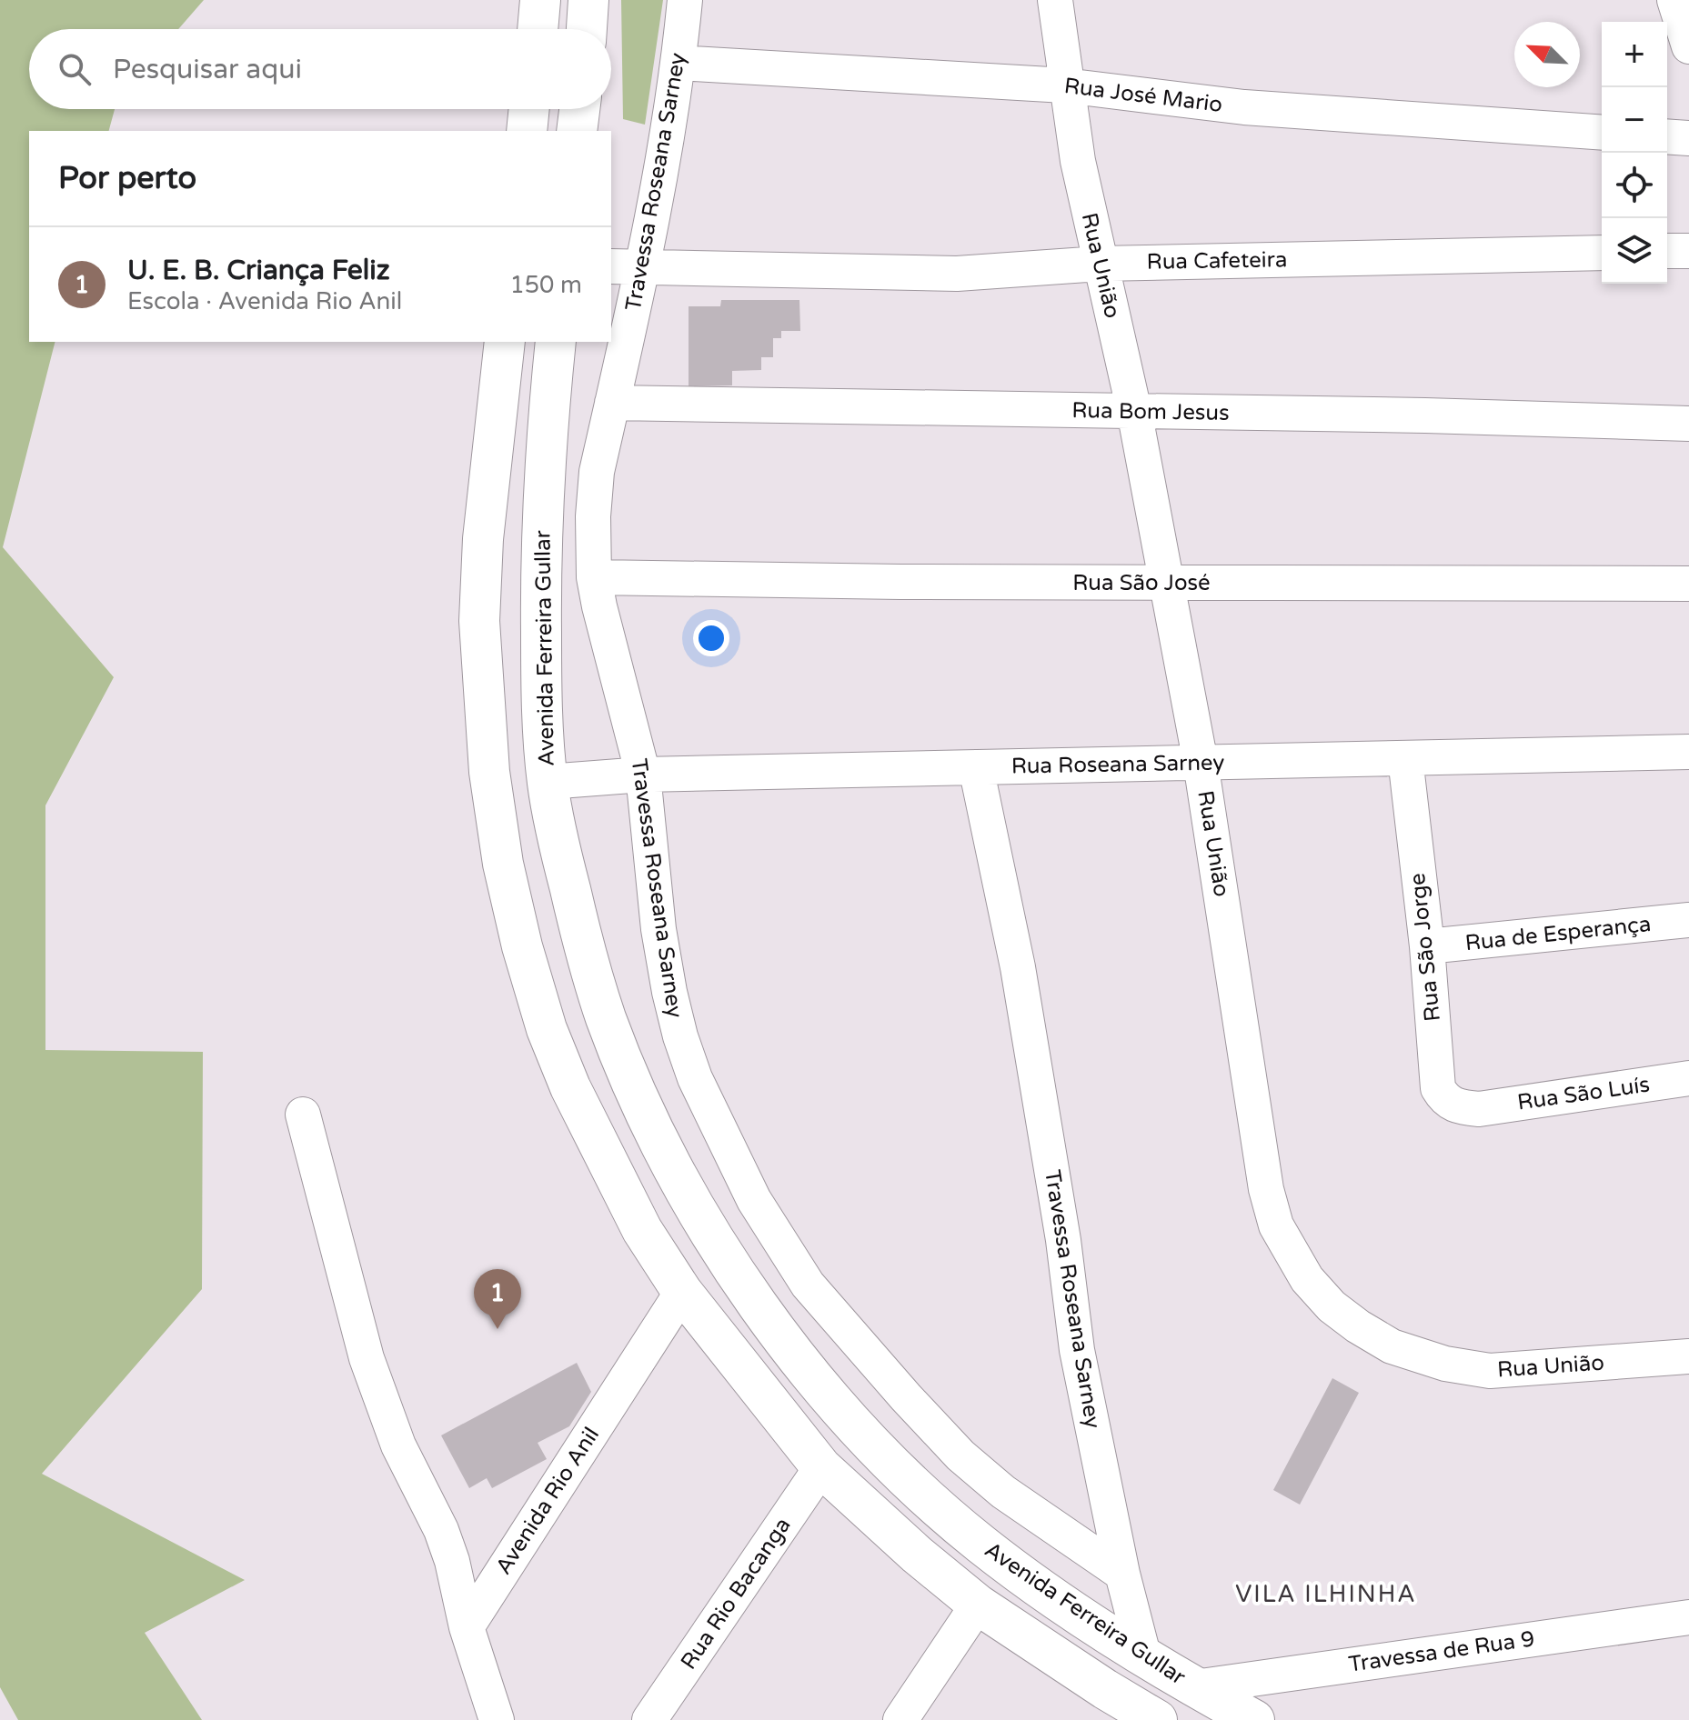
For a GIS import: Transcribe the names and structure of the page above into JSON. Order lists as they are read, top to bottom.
{
  "streets": {
    "main road": ["Avenida Ferreira Gullar"],
    "street": [
      "Rua José Mario",
      "Travessa Roseana Sarney",
      "Rua Cafeteira",
      "Rua União",
      "Rua Bom Jesus",
      "Rua São José",
      "Rua Roseana Sarney",
      "Rua de Esperança",
      "Rua São Jorge",
      "Rua São Luís",
      "Avenida Rio Anil",
      "Rua Rio Bacanga",
      "Travessa de Rua 9"
    ]
  },
  "crossings": [
    ["Rua José Mario", "Travessa Roseana Sarney"],
    ["Rua José Mario", "Rua União"],
    ["Travessa Roseana Sarney", "Rua Cafeteira"],
    ["Travessa Roseana Sarney", "Rua Bom Jesus"],
    ["Travessa Roseana Sarney", "Rua São José"],
    ["Travessa Roseana Sarney", "Avenida Ferreira Gullar"],
    ["Travessa Roseana Sarney", "Rua Roseana Sarney"],
    ["Rua Cafeteira", "Rua União"],
    ["Rua União", "Rua Bom Jesus"],
    ["Rua União", "Rua São José"],
    ["Rua União", "Rua Roseana Sarney"],
    ["Avenida Ferreira Gullar", "Rua Roseana Sarney"],
    ["Avenida Ferreira Gullar", "Travessa de Rua 9"],
    ["Rua Roseana Sarney", "Rua São Jorge"],
    ["Rua de Esperança", "Rua São Jorge"],
    ["Rua São Jorge", "Rua São Luís"]
  ],
  "districts": ["VILA ILHINHA"],
  "north": "top left",
  "page": {
    "map_buttons": ["+", "−"],
    "search": "Pesquisar aqui",
    "heading": "Por perto",
    "list": [
      {
        "mark": "1",
        "name": "U. E. B. Criança Feliz",
        "note": "Escola · Avenida Rio Anil",
        "value": "150 m"
      }
    ],
    "pins": "1"
  }
}
